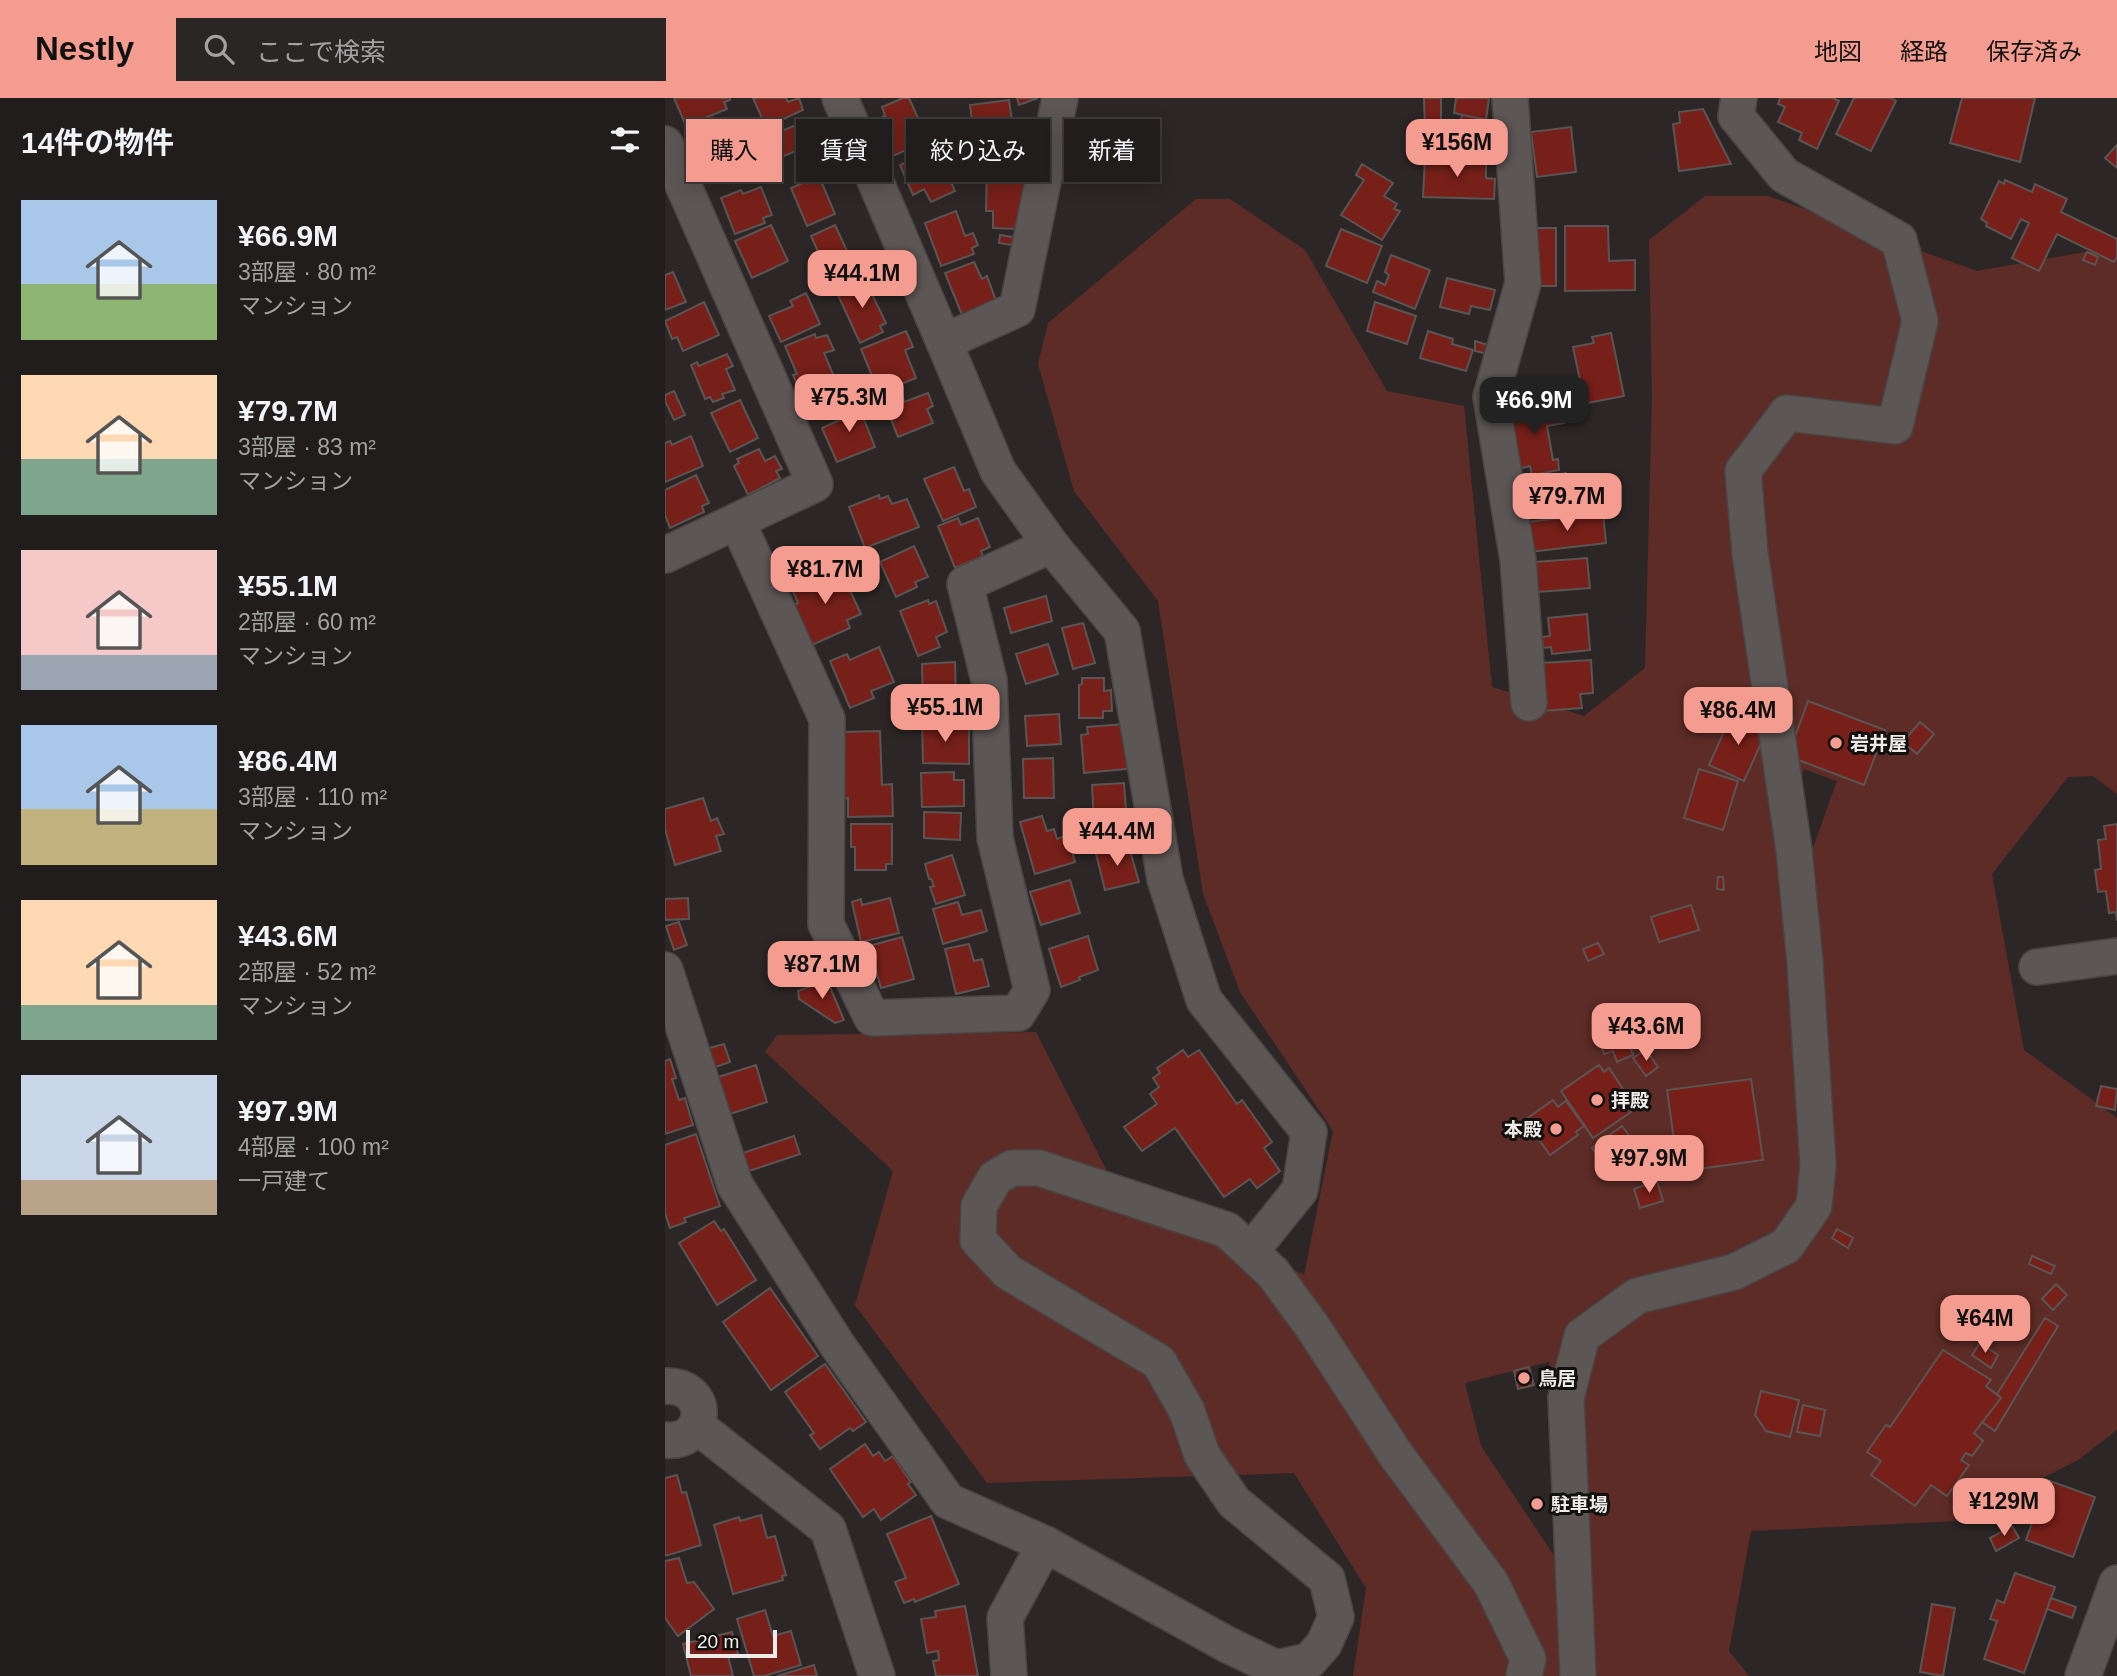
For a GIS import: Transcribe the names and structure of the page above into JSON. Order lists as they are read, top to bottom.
{
  "places": [
    "岩井屋",
    "拝殿",
    "本殿",
    "鳥居",
    "駐車場"
  ],
  "scale_bar": "20 m",
  "page": {
    "header": "Nestly",
    "search": "ここで検索",
    "nav": ["地図", "経路", "保存済み"],
    "heading": "14件の物件",
    "price": [
      "¥156M",
      "¥44.1M",
      "¥75.3M",
      "¥66.9M",
      "¥79.7M",
      "¥81.7M",
      "¥55.1M",
      "¥86.4M",
      "¥44.4M",
      "¥87.1M",
      "¥43.6M",
      "¥97.9M",
      "¥64M",
      "¥129M"
    ],
    "chip": [
      "購入",
      "賃貸",
      "絞り込み",
      "新着"
    ],
    "list": [
      {
        "name": "¥66.9M",
        "note": "3部屋 · 80 m² · マンション"
      },
      {
        "name": "¥79.7M",
        "note": "3部屋 · 83 m² · マンション"
      },
      {
        "name": "¥55.1M",
        "note": "2部屋 · 60 m² · マンション"
      },
      {
        "name": "¥86.4M",
        "note": "3部屋 · 110 m² · マンション"
      },
      {
        "name": "¥43.6M",
        "note": "2部屋 · 52 m² · マンション"
      },
      {
        "name": "¥97.9M",
        "note": "4部屋 · 100 m² · 一戸建て"
      }
    ],
    "scale": "20 m"
  }
}
